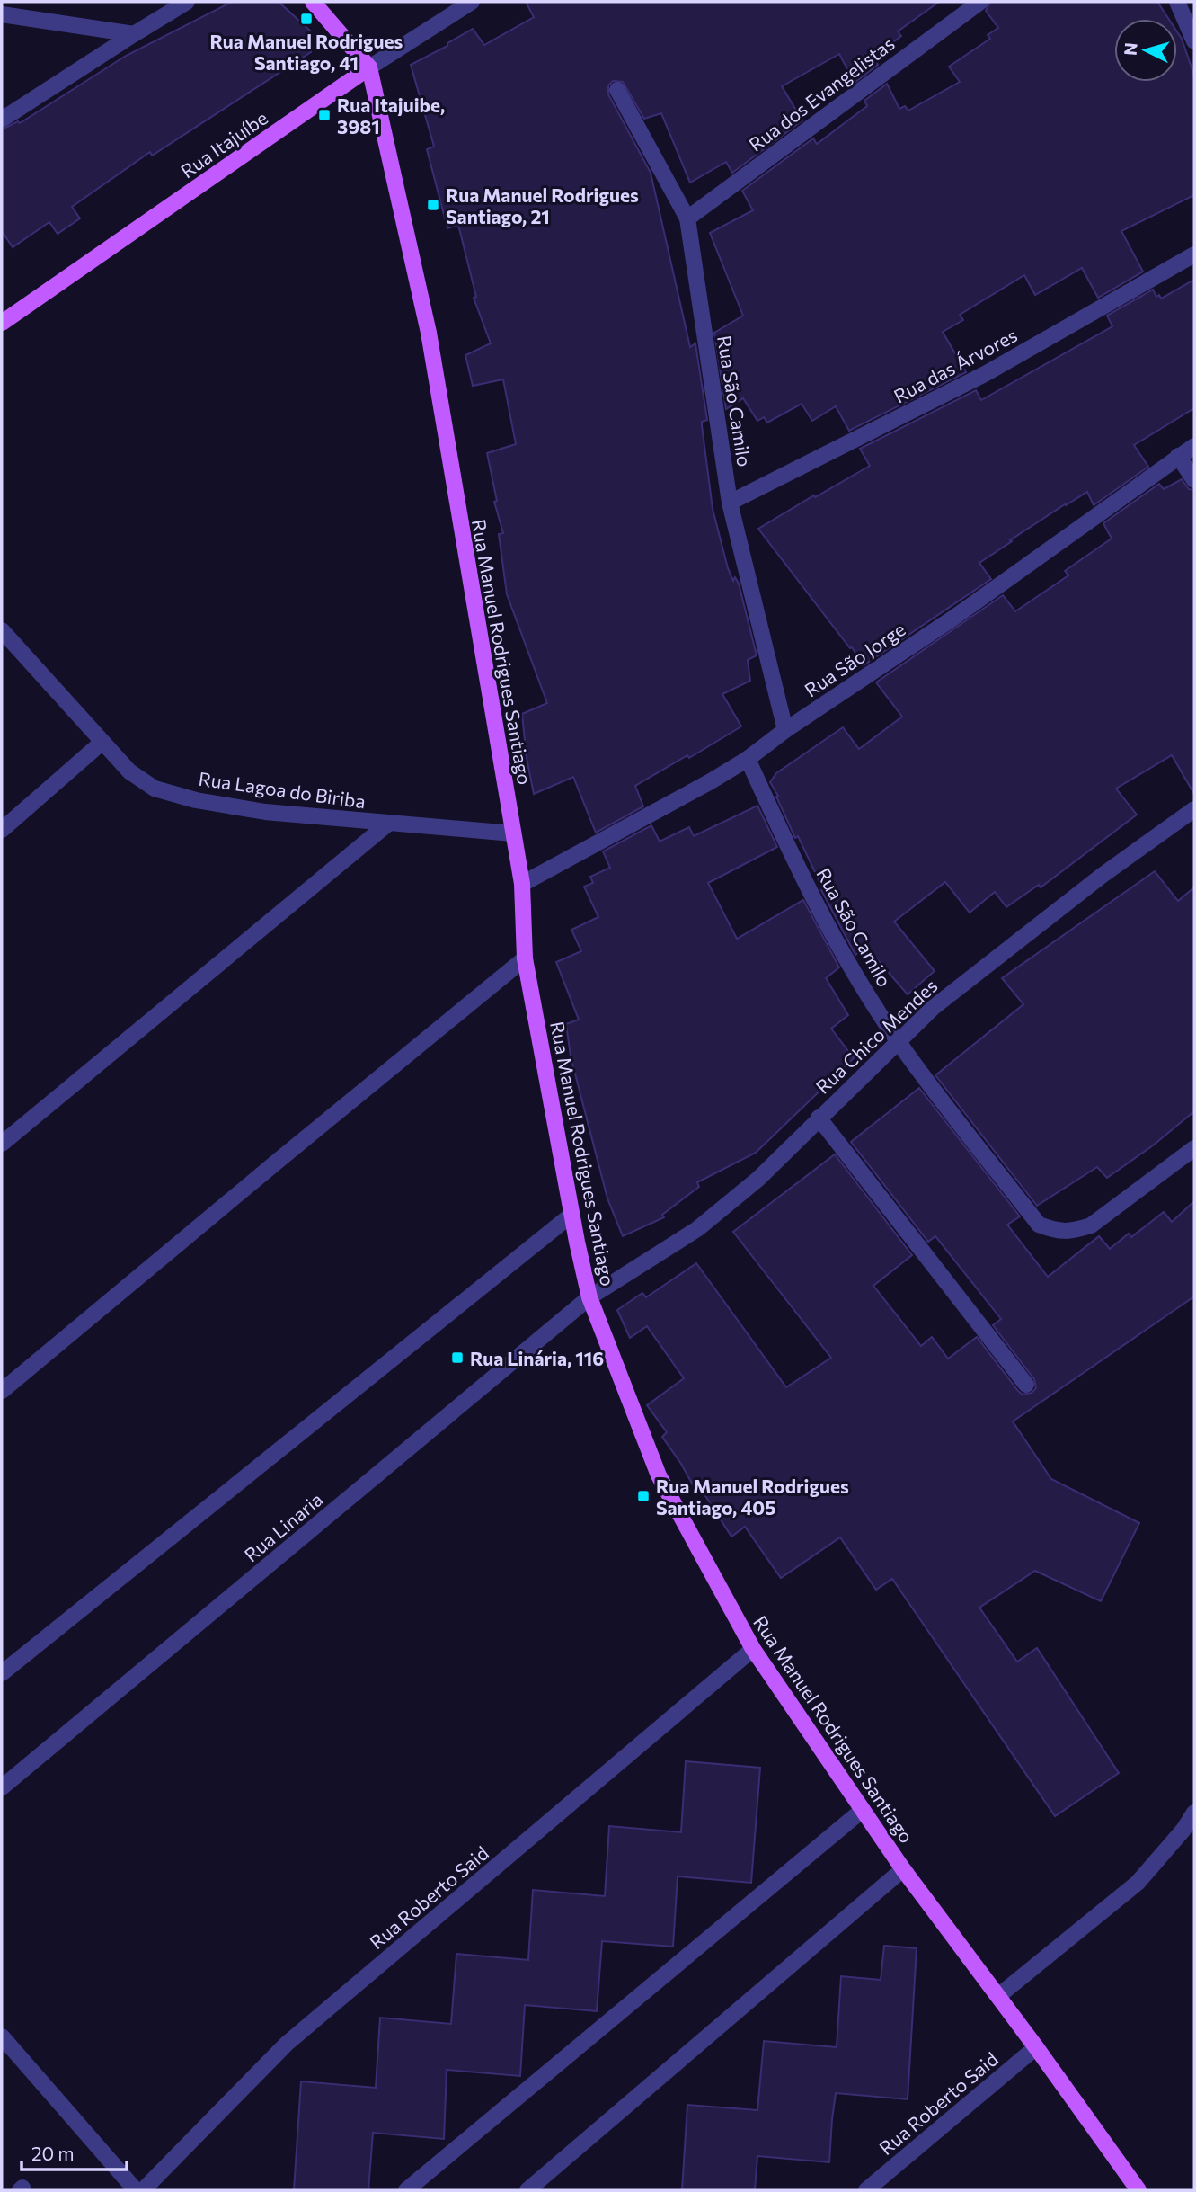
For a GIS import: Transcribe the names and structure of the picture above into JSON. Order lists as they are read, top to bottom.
{
  "streets": {
    "main road": ["Rua Itajuíbe", "Rua Manuel Rodrigues Santiago"],
    "street": [
      "Rua dos Evangelistas",
      "Rua das Árvores",
      "Rua São Camilo",
      "Rua São Jorge",
      "Rua Lagoa do Biriba",
      "Rua Chico Mendes",
      "Rua Linaria",
      "Rua Roberto Said"
    ]
  },
  "crossings": [
    ["Rua dos Evangelistas", "Rua São Camilo"],
    ["Rua Itajuíbe", "Rua Manuel Rodrigues Santiago"],
    ["Rua das Árvores", "Rua São Camilo"],
    ["Rua São Camilo", "Rua São Jorge"],
    ["Rua São Camilo", "Rua Chico Mendes"],
    ["Rua Manuel Rodrigues Santiago", "Rua São Jorge"],
    ["Rua Manuel Rodrigues Santiago", "Rua Lagoa do Biriba"],
    ["Rua Manuel Rodrigues Santiago", "Rua Chico Mendes"],
    ["Rua Manuel Rodrigues Santiago", "Rua Linaria"],
    ["Rua Manuel Rodrigues Santiago", "Rua Roberto Said"],
    ["Rua Chico Mendes", "Rua Linaria"]
  ],
  "places": {
    "transit": [
      "Rua Manuel Rodrigues Santiago, 41",
      "Rua Itajuibe, 3981",
      "Rua Manuel Rodrigues Santiago, 21",
      "Rua Linária, 116",
      "Rua Manuel Rodrigues Santiago, 405"
    ]
  },
  "scale_bar": "20 m",
  "north": "left"
}
